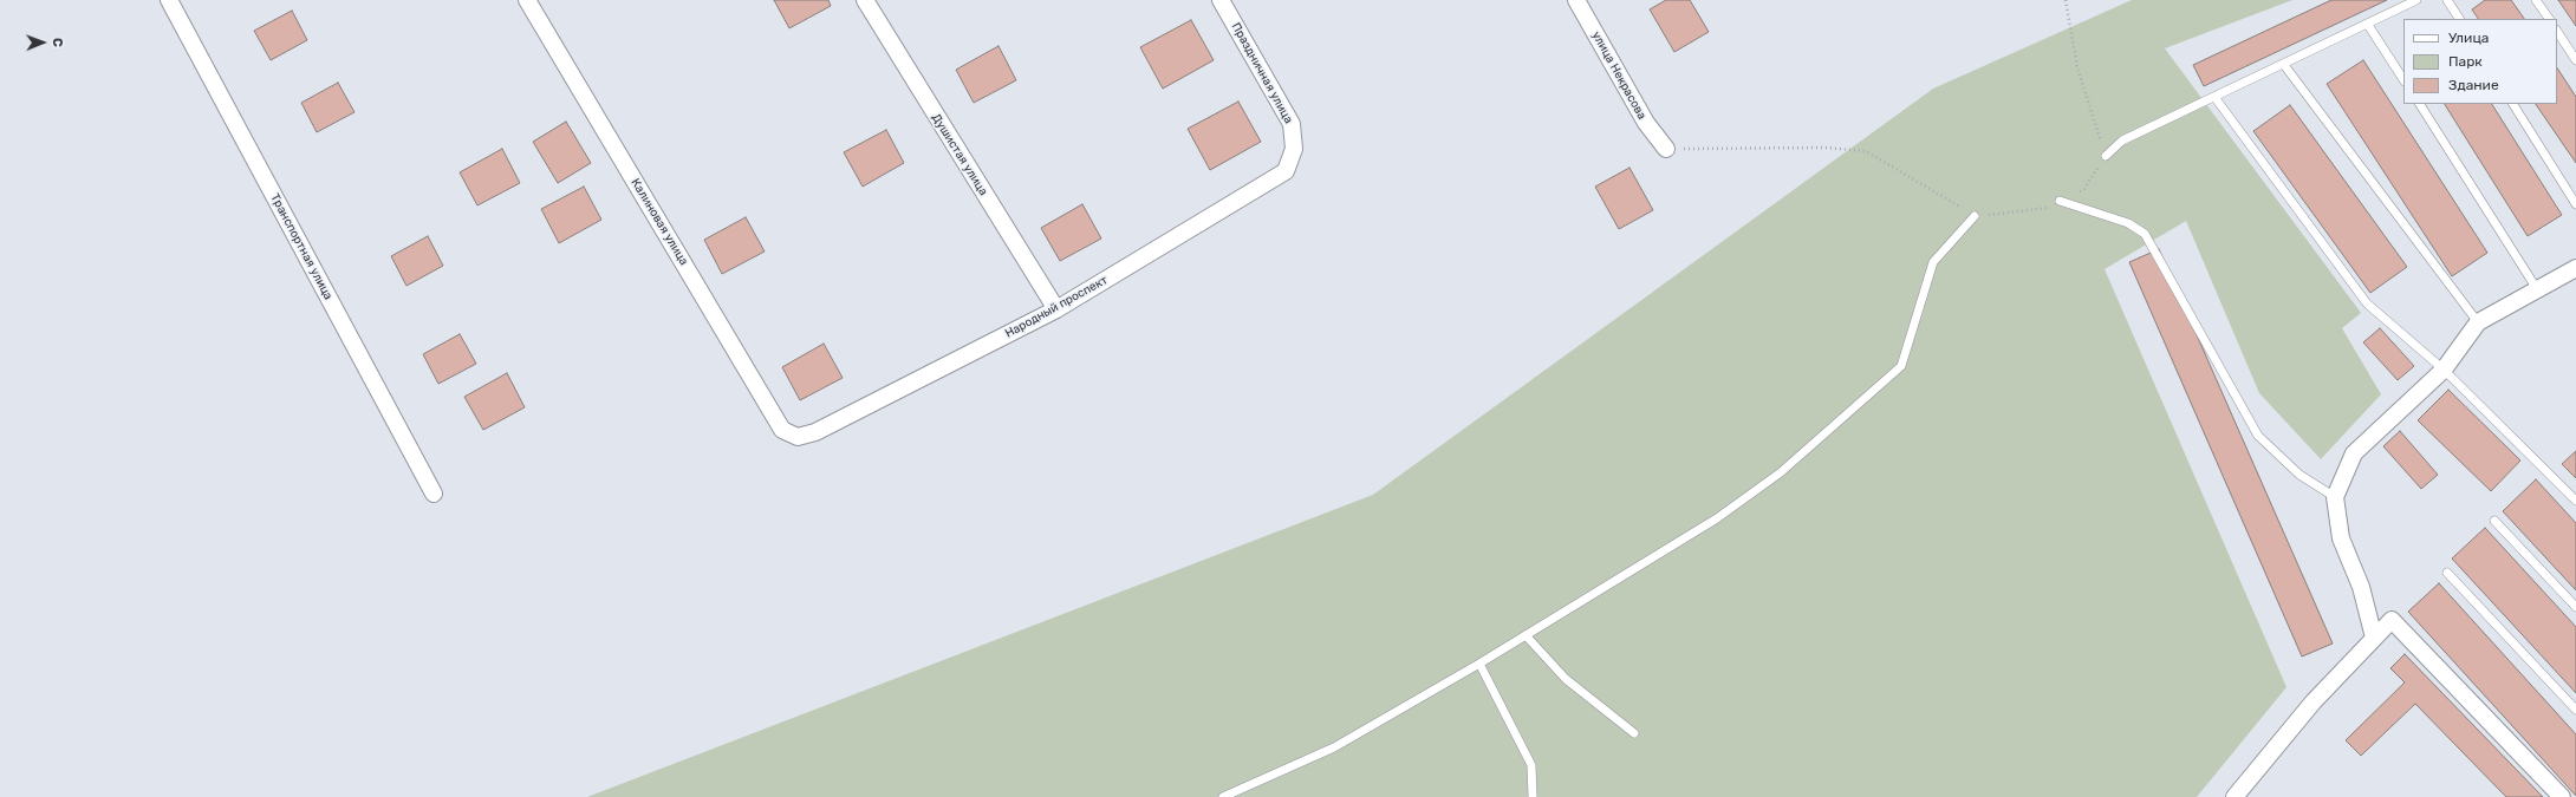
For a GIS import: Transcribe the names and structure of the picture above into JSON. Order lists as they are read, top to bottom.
{
  "streets": {
    "street": [
      "Праздничная улица",
      "улица Некрасова",
      "Душистая улица",
      "Калиновая улица",
      "Транспортная улица",
      "Народный проспект"
    ]
  },
  "crossings": [
    ["Праздничная улица", "Народный проспект"],
    ["Душистая улица", "Народный проспект"],
    ["Калиновая улица", "Народный проспект"]
  ],
  "legend": ["Улица", "Парк", "Здание"],
  "north": "right"
}
